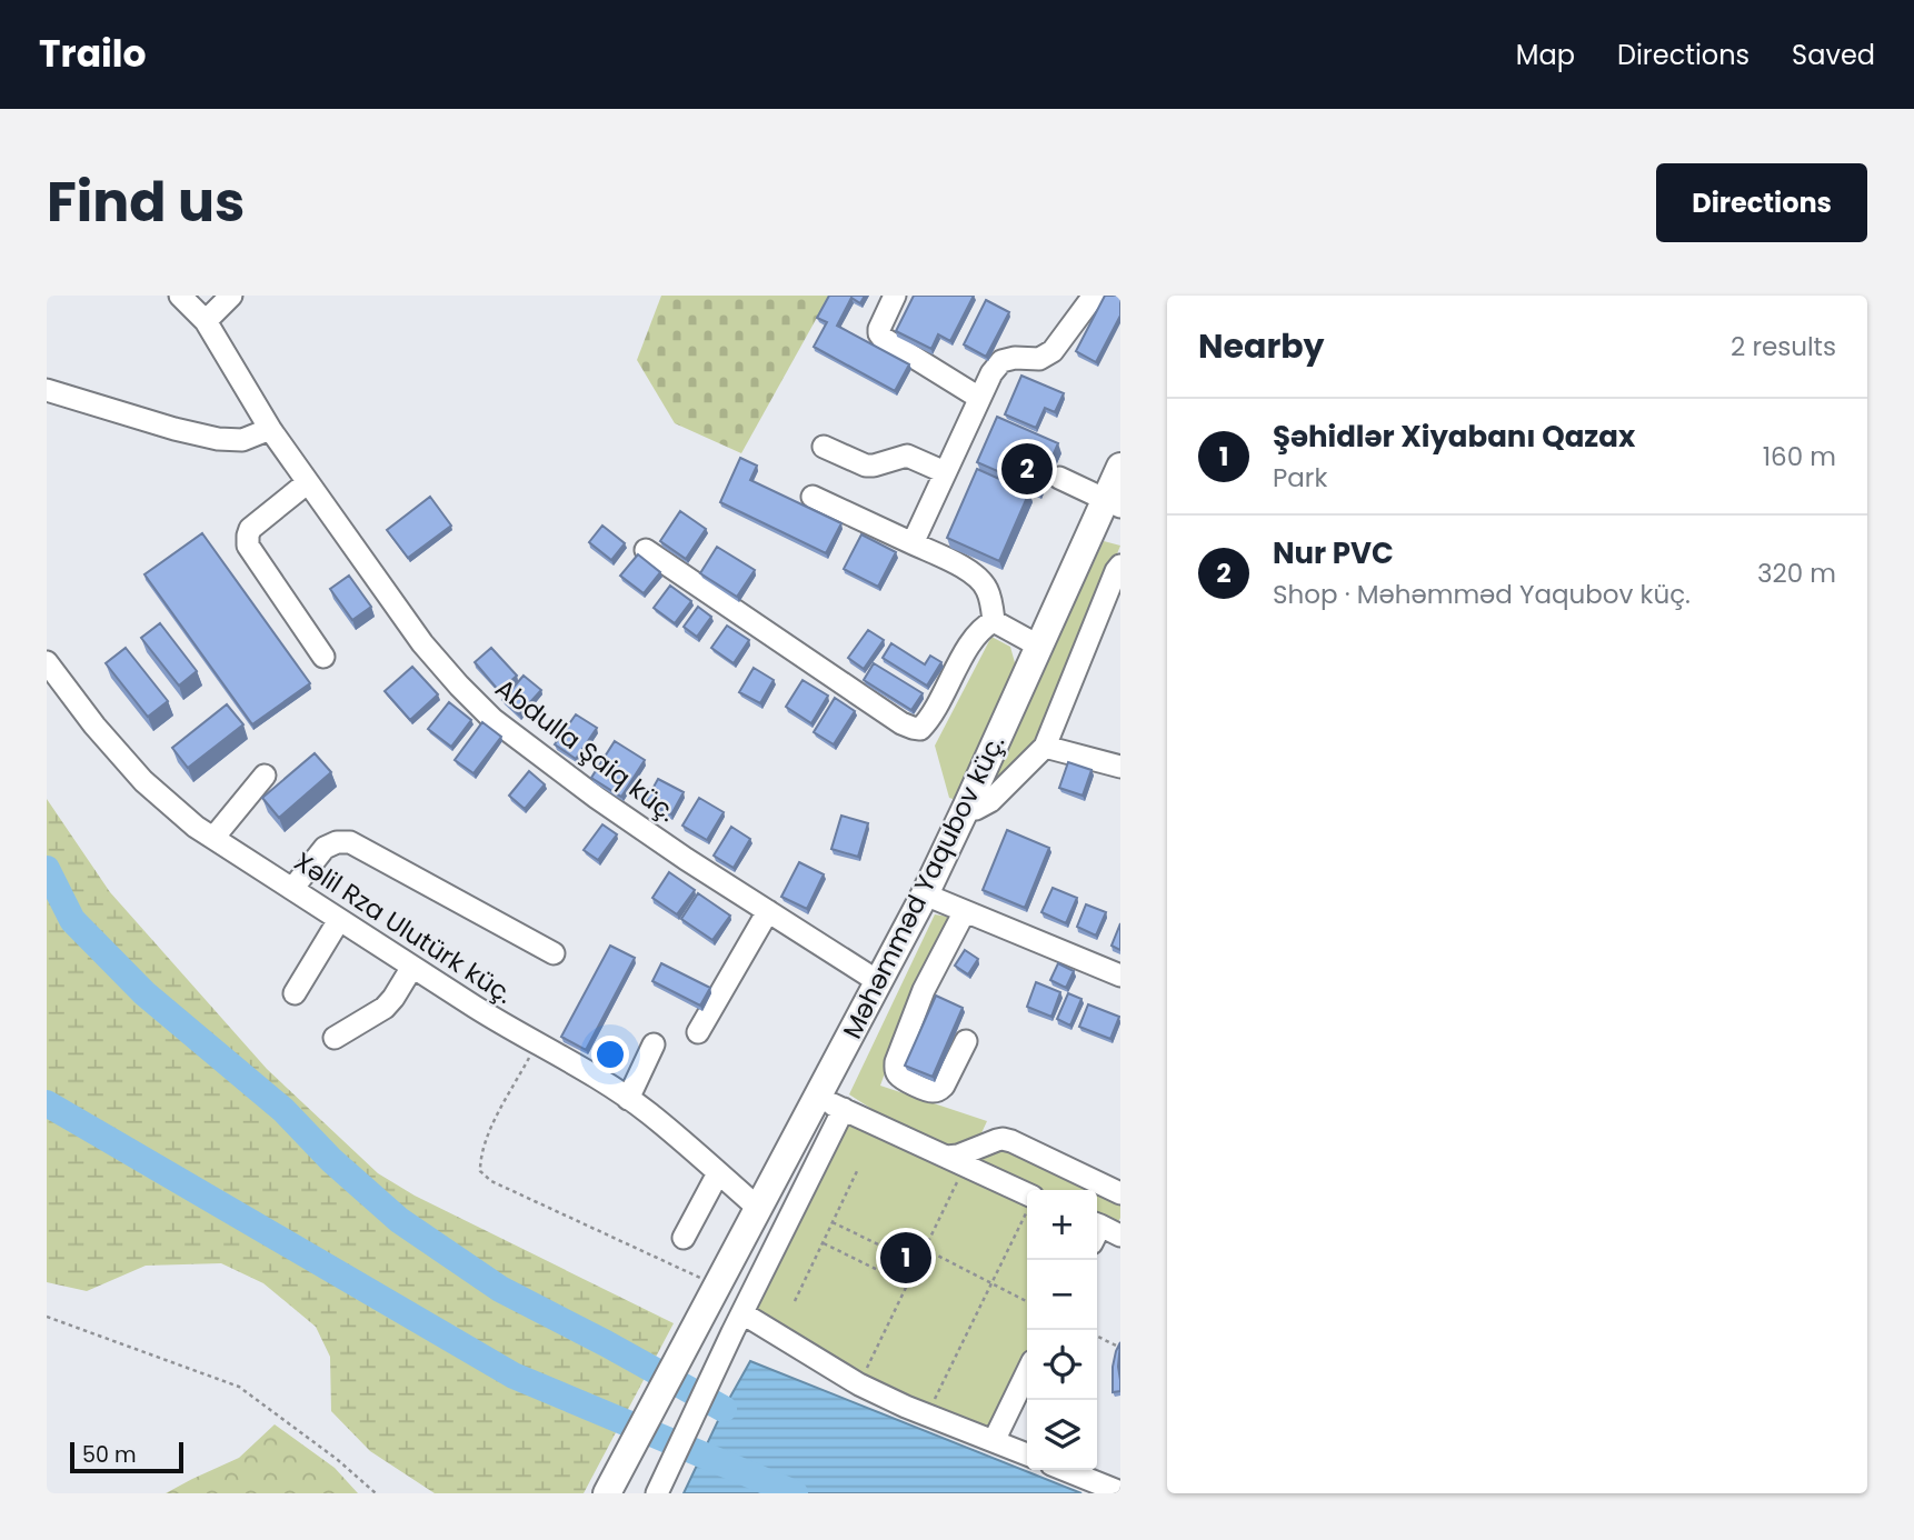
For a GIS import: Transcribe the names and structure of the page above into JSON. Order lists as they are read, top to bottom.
{
  "streets": {
    "main road": ["Məhəmməd Yaqubov küç."],
    "street": ["Abdulla Şaiq küç.", "Xəlil Rza Ulutürk küç."]
  },
  "crossings": [
    ["Abdulla Şaiq küç.", "Məhəmməd Yaqubov küç."],
    ["Məhəmməd Yaqubov küç.", "Xəlil Rza Ulutürk küç."]
  ],
  "scale_bar": "50 m",
  "page": {
    "header": "Trailo",
    "nav": ["Map", "Directions", "Saved"],
    "title": "Find us",
    "buttons": "Directions",
    "heading": ["Nearby", "2 results"],
    "list": [
      {
        "mark": "1",
        "name": "Şəhidlər Xiyabanı Qazax",
        "note": "Park",
        "value": "160 m"
      },
      {
        "mark": "2",
        "name": "Nur PVC",
        "note": "Shop · Məhəmməd Yaqubov küç.",
        "value": "320 m"
      }
    ],
    "pins": ["2", "1"],
    "map_buttons": ["+", "−"],
    "scale": "50 m"
  }
}
